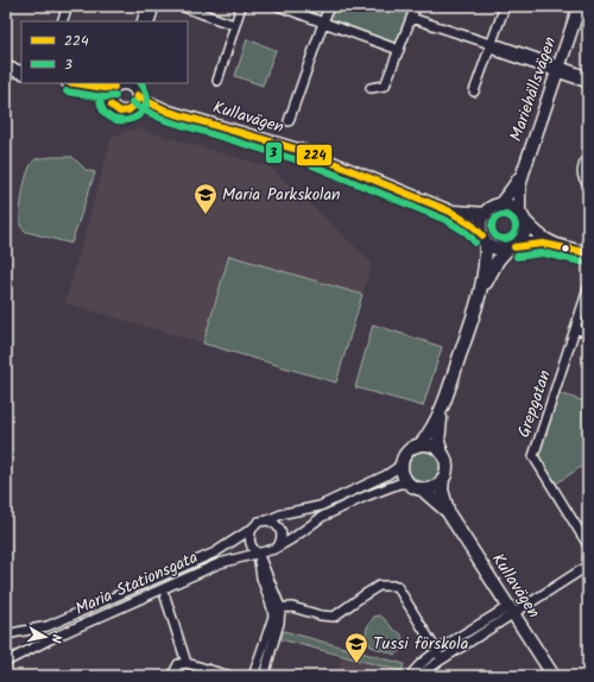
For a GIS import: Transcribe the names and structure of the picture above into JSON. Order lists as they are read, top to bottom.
{
  "streets": {
    "street": [
      "Mariehällsvägen",
      "Kullavägen",
      "Grepgatan",
      "Maria Stationsgata"
    ]
  },
  "crossings": [
    ["Mariehällsvägen", "Kullavägen"],
    ["Kullavägen", "Maria Stationsgata"]
  ],
  "places": {
    "school or university": ["Maria Parkskolan", "Tussi förskola"]
  },
  "lines": ["transit line 224", "transit line 3"],
  "legend": ["224", "3"],
  "north": "right"
}
